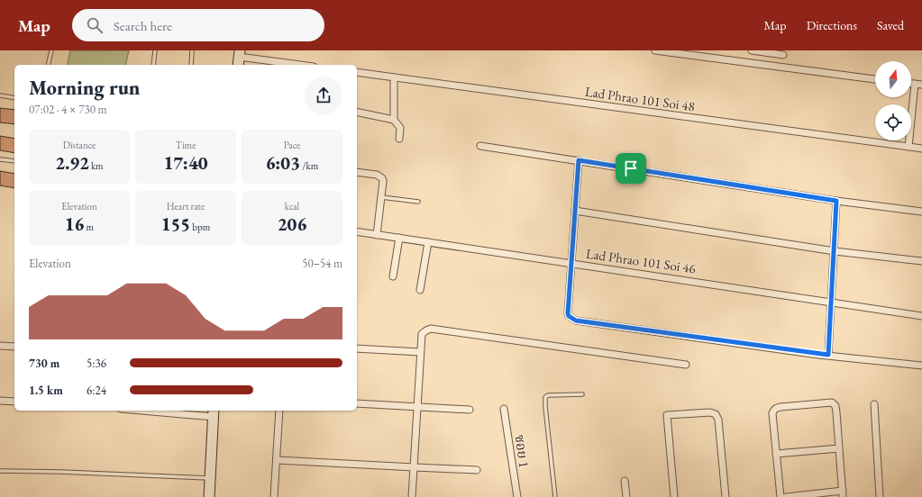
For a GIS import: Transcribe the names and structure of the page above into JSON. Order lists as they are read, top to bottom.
{
  "streets": {
    "street": ["Lad Phrao 101 Soi 48", "Lad Phrao 101 Soi 46", "ซอย 1"]
  },
  "north": "top",
  "page": {
    "header": "Map",
    "search": "Search here",
    "nav": ["Map", "Directions", "Saved"],
    "heading": ["Morning run", "07:02 · 4 × 730 m"],
    "stats": [
      ["Distance", "2.92 km"],
      ["Time", "17:40"],
      ["Pace", "6:03 /km"],
      ["Elevation", "16 m"],
      ["Heart rate", "155 bpm"],
      ["kcal", "206"]
    ],
    "chart": ["Elevation", "50–54 m"],
    "list": [
      {
        "name": "730 m",
        "note": "5:36"
      },
      {
        "name": "1.5 km",
        "note": "6:24"
      }
    ]
  }
}
